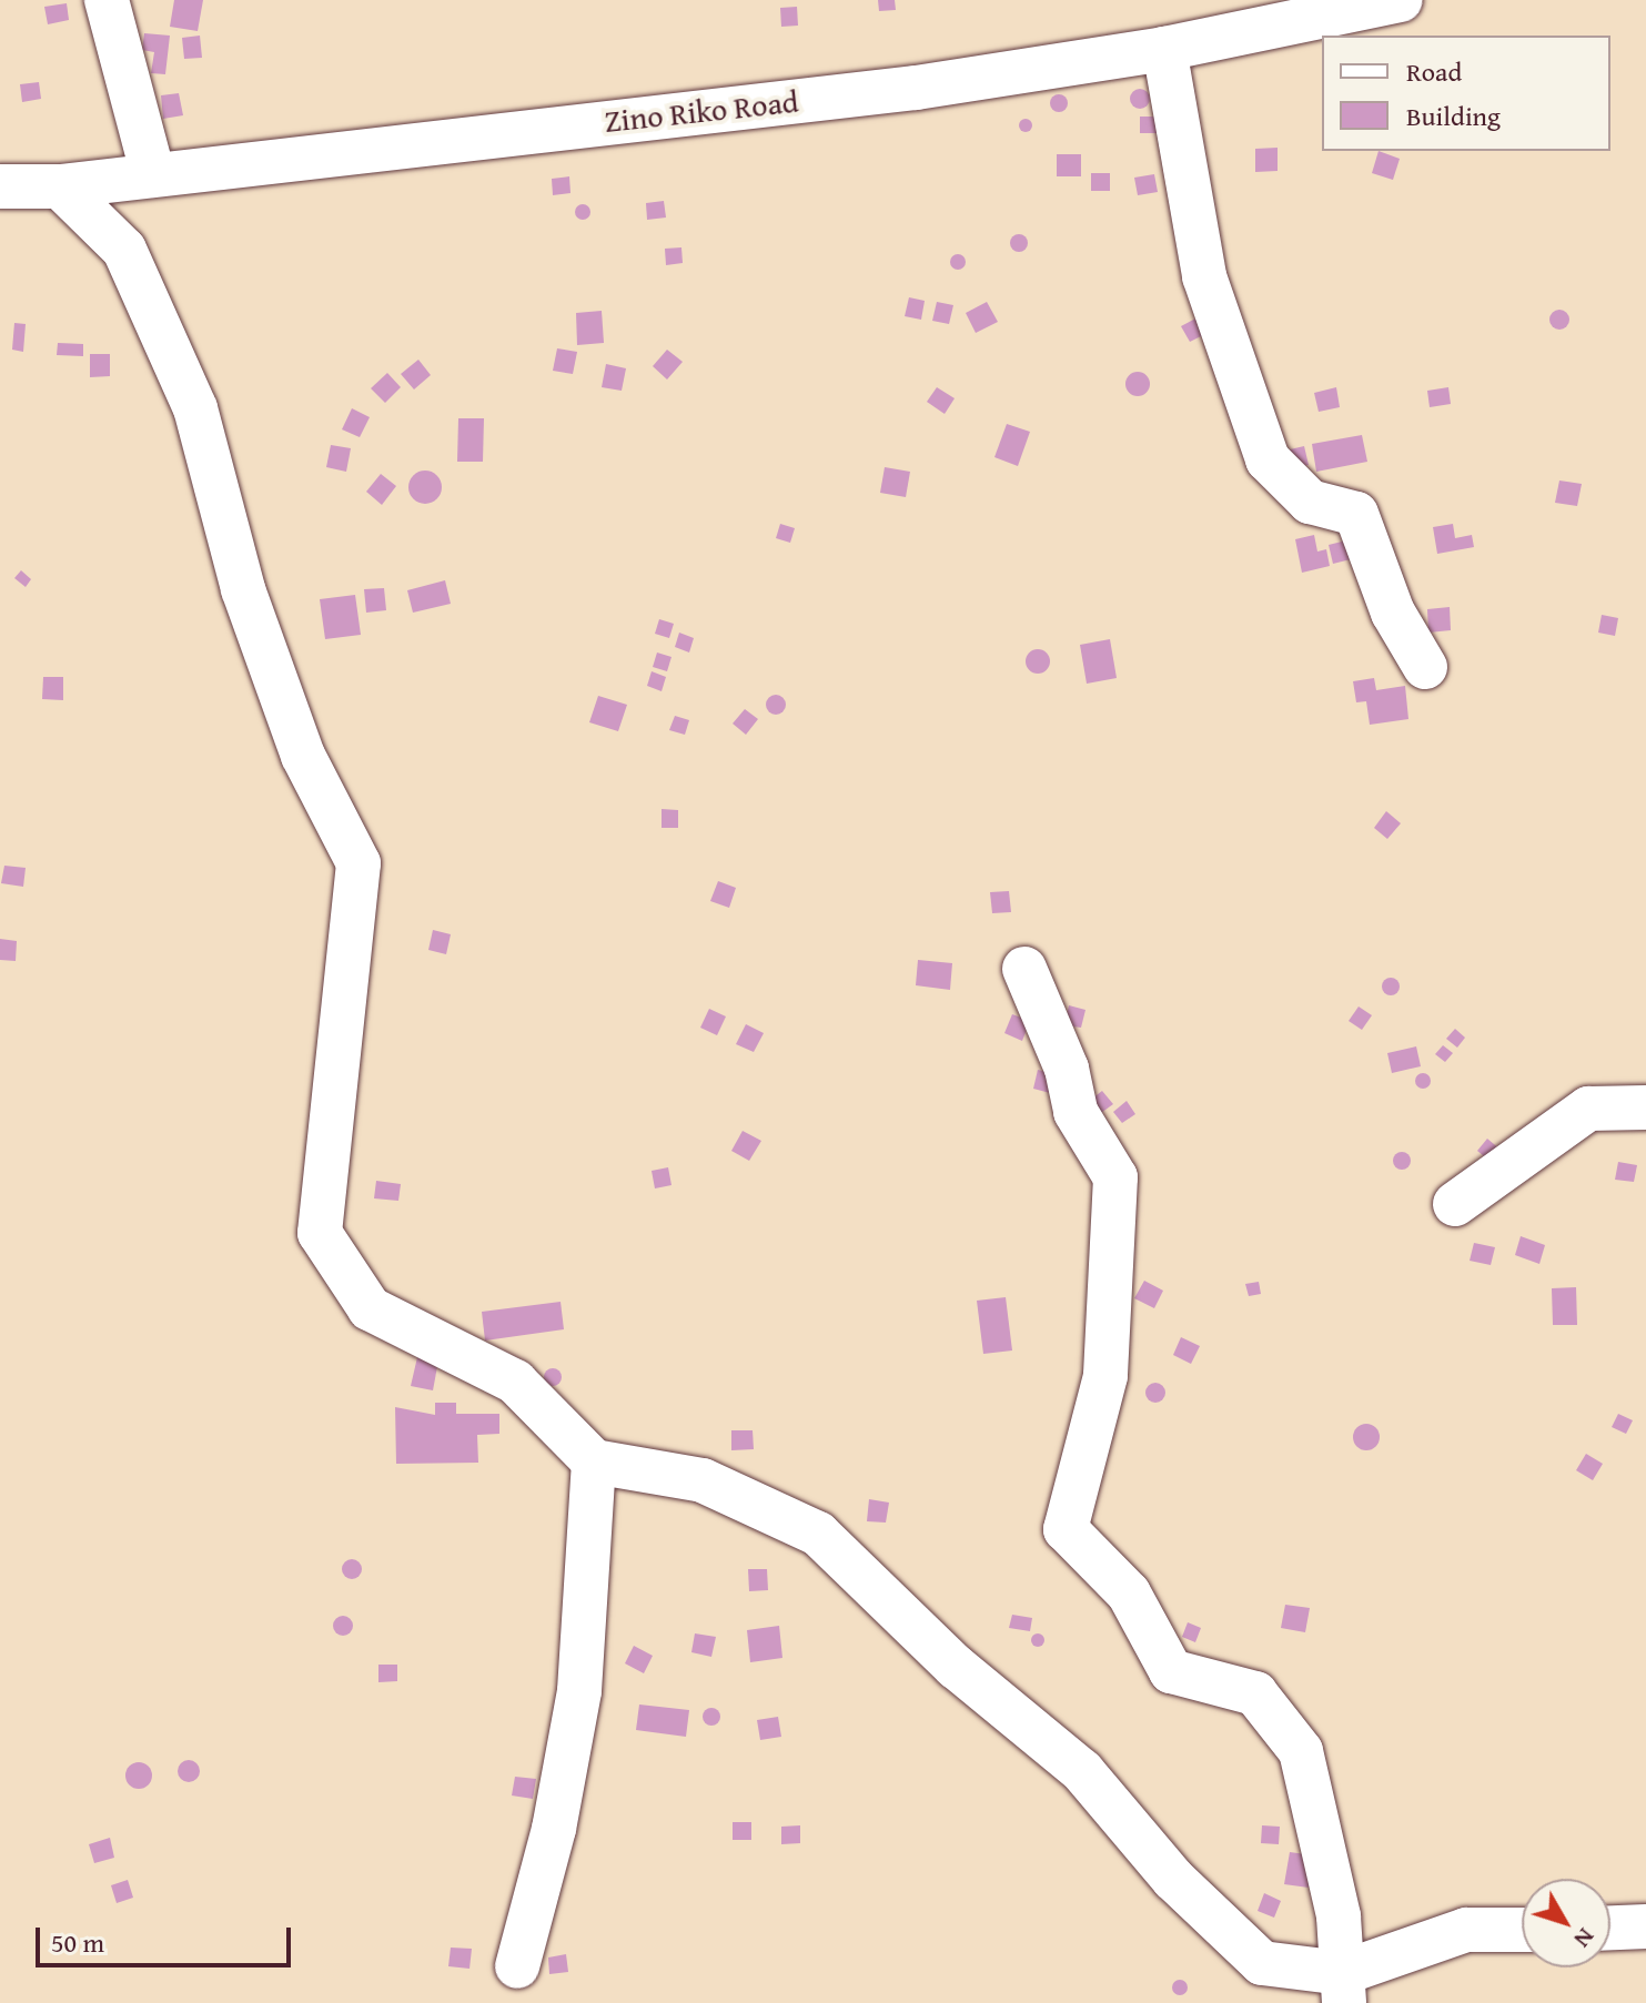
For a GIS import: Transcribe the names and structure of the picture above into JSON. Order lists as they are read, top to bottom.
{
  "streets": {
    "street": ["Zino Riko Road"]
  },
  "legend": ["Road", "Building"],
  "scale_bar": "50 m",
  "north": "bottom right"
}
